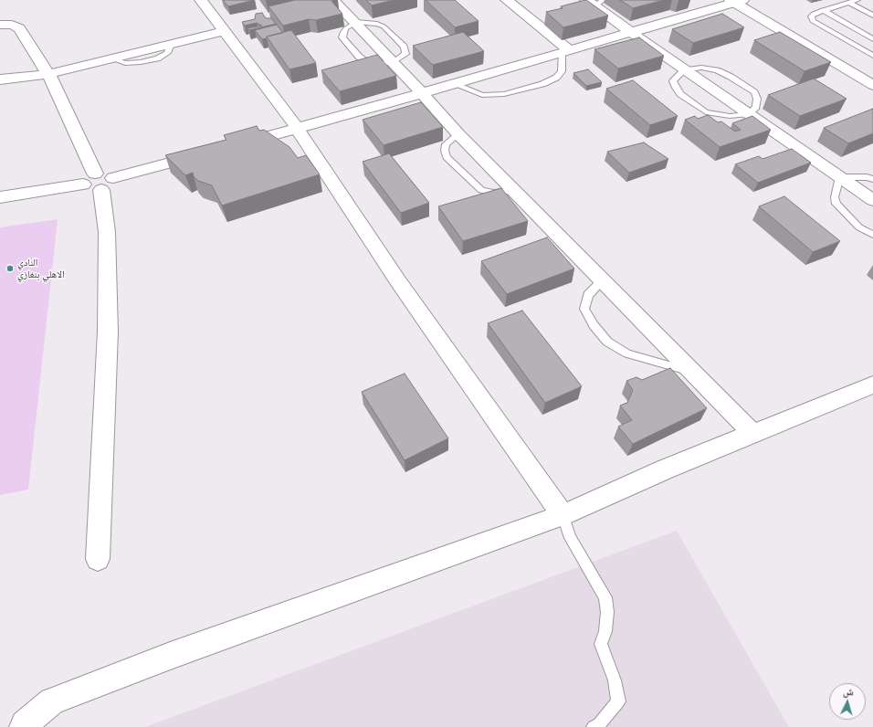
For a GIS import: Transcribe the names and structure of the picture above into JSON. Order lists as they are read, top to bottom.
{
  "places": ["النادي الاهلي بنغازي"],
  "north": "top"
}
